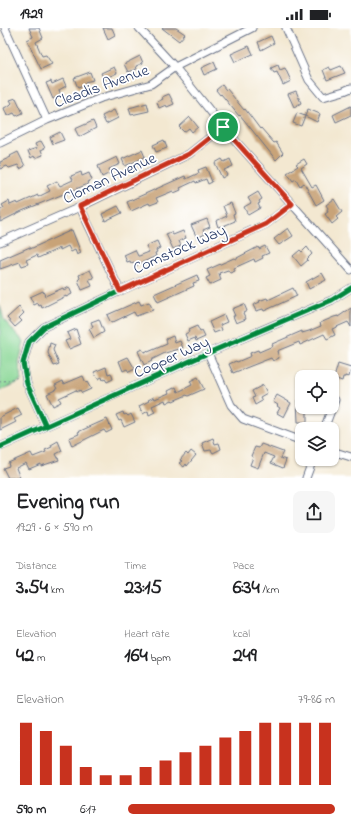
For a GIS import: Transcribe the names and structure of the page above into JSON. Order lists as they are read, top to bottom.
{
  "streets": {
    "street": [
      "Cleadis Avenue",
      "Cloman Avenue",
      "Comstock Way",
      "Cooper Way"
    ]
  },
  "crossings": [
    ["Comstock Way", "Cooper Way"]
  ],
  "page": {
    "status": "19:29",
    "heading": ["Evening run", "19:29 · 6 × 590 m"],
    "stats": [
      ["Distance", "3.54 km"],
      ["Time", "23:15"],
      ["Pace", "6:34 /km"],
      ["Elevation", "42 m"],
      ["Heart rate", "164 bpm"],
      ["kcal", "249"]
    ],
    "chart": ["Elevation", "79–86 m"],
    "list": [
      {
        "name": "590 m",
        "note": "6:17"
      }
    ]
  }
}
